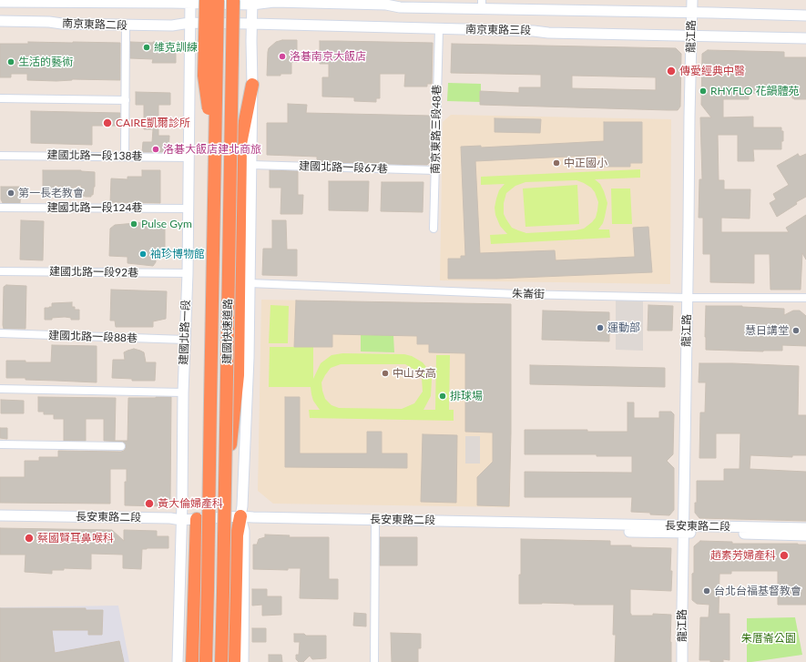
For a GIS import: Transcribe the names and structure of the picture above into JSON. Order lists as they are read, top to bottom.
{
  "streets": {
    "highway": ["建國快速道路"],
    "street": [
      "南京東路二段",
      "南京東路三段",
      "龍江路",
      "南京東路三段48巷",
      "建國北路一段138巷",
      "建國北路一段67巷",
      "建國北路一段124巷",
      "建國北路一段92巷",
      "朱崙街",
      "建國北路一段",
      "建國北路一段88巷",
      "長安東路二段"
    ]
  },
  "crossings": [
    ["南京東路二段", "南京東路三段"],
    ["南京東路二段", "建國北路一段"],
    ["南京東路三段", "龍江路"],
    ["南京東路三段", "南京東路三段48巷"],
    ["南京東路三段", "建國北路一段"],
    ["龍江路", "朱崙街"],
    ["龍江路", "長安東路二段"],
    ["南京東路三段48巷", "建國北路一段67巷"],
    ["建國北路一段138巷", "建國北路一段"],
    ["建國北路一段124巷", "建國北路一段"],
    ["建國北路一段92巷", "建國北路一段"],
    ["建國北路一段", "建國北路一段88巷"],
    ["建國北路一段", "長安東路二段"]
  ],
  "parks": ["朱厝崙公園"],
  "places": [
    "維克訓練",
    "洛碁南京大飯店",
    "生活的藝術",
    "傳愛經典中醫",
    "RHYFLO 花韻體苑",
    "CAIRE凱爾診所",
    "洛碁大飯店建北商旅",
    "中正國小",
    "第一長老教會",
    "Pulse Gym",
    "袖珍博物館",
    "運動部",
    "慧日講堂",
    "中山女高",
    "排球場",
    "黃大倫婦產科",
    "蔡國賢耳鼻喉科",
    "趙素芳婦產科",
    "台北台福基督教會"
  ]
}
